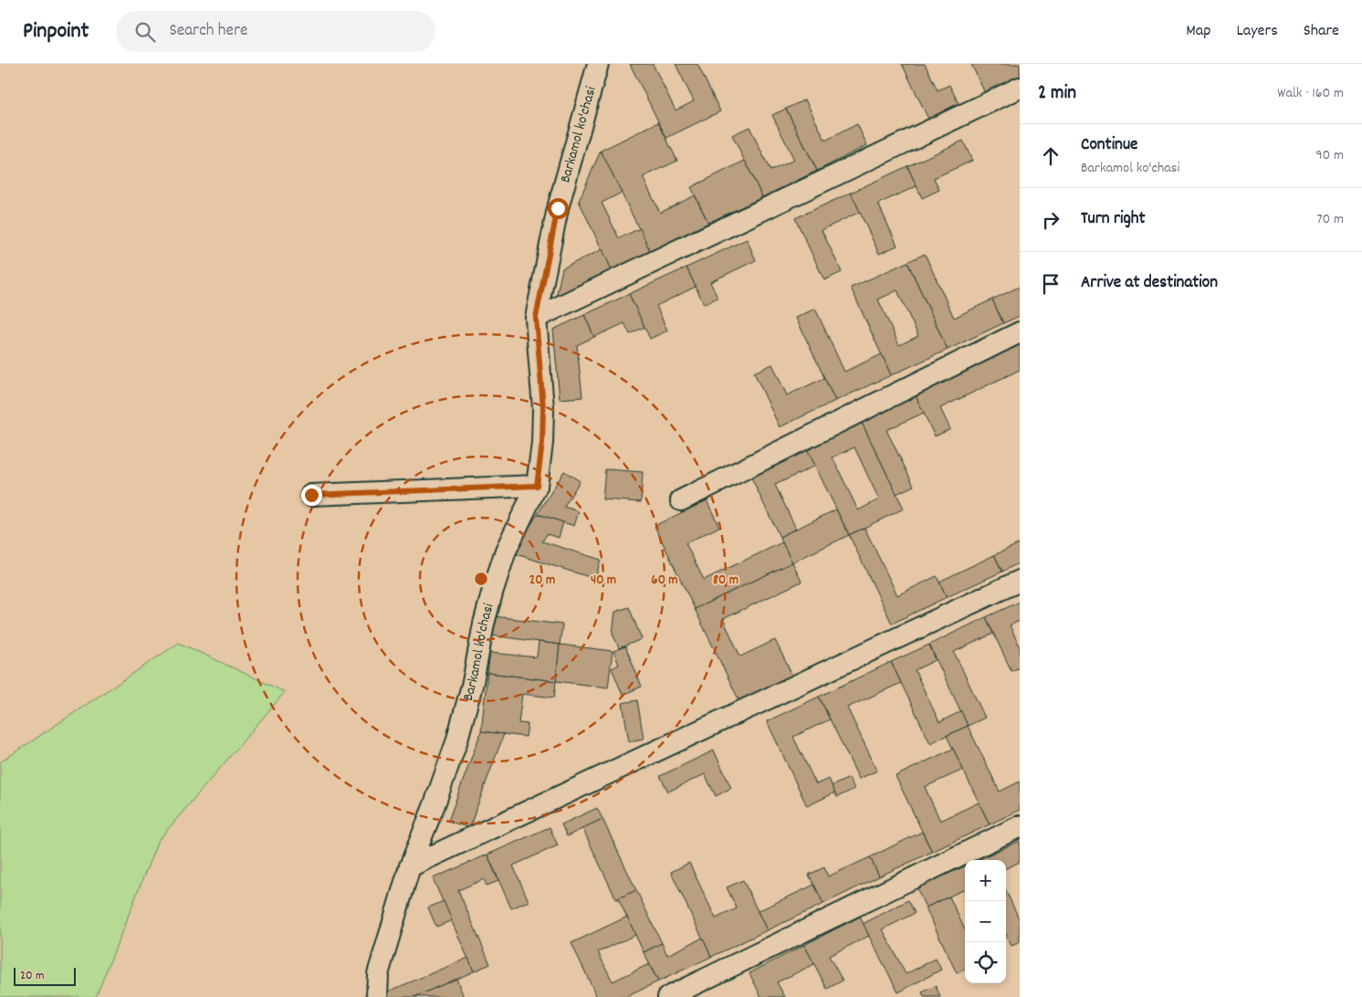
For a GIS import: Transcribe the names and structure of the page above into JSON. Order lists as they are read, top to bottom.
{
  "streets": {
    "street": ["Barkamol ko'chasi"]
  },
  "scale_bar": "20 m",
  "page": {
    "header": "Pinpoint",
    "search": "Search here",
    "nav": ["Map", "Layers", "Share"],
    "heading": ["2 min", "Walk · 160 m"],
    "list": [
      ["Continue", "Barkamol ko'chasi", "90 m"],
      ["Turn right", "70 m"],
      "Arrive at destination"
    ],
    "map_buttons": ["+", "−"],
    "scale": "20 m"
  },
  "rings": [
    "20 m",
    "40 m",
    "60 m",
    "80 m"
  ]
}
